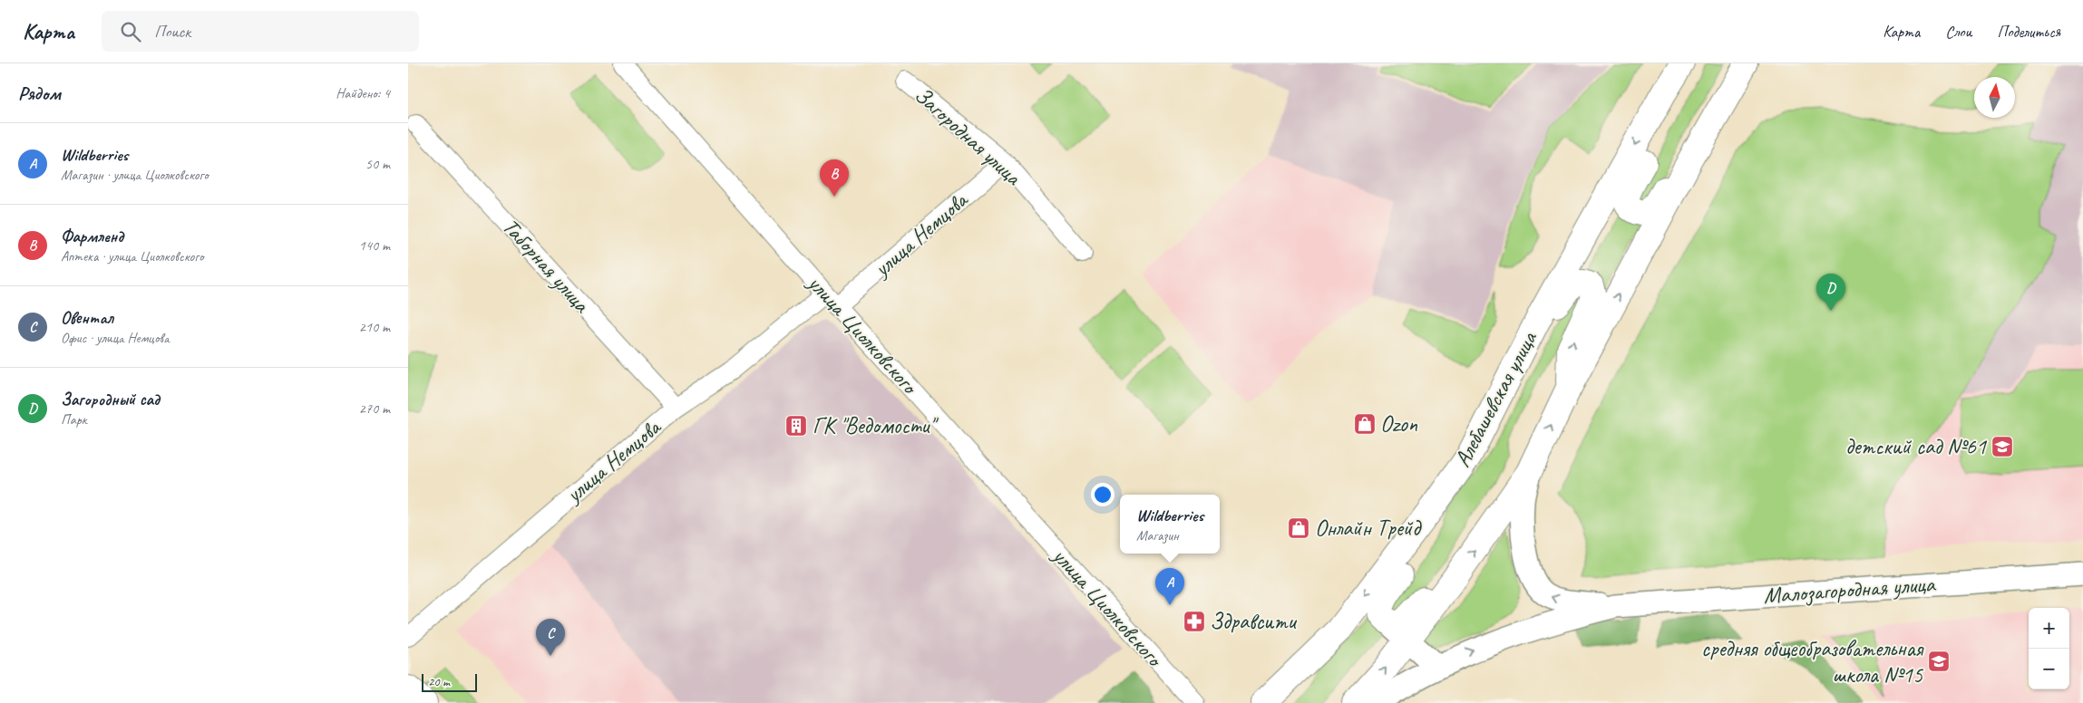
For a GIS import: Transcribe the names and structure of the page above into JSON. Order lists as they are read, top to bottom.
{
  "streets": {
    "main road": ["Алебашевская улица"],
    "street": [
      "Загородная улица",
      "улица Немцова",
      "Таборная улица",
      "улица Циолковского",
      "Малозагородная улица"
    ]
  },
  "crossings": [
    ["Загородная улица", "улица Немцова"],
    ["улица Немцова", "Таборная улица"],
    ["улица Немцова", "улица Циолковского"]
  ],
  "places": {
    "shop": ["Ozon", "Онлайн Трейд"],
    "building": ["ГК \"Ведомости\""],
    "school or university": ["детский сад №61", "средняя общеобразовательная школа №15"],
    "pharmacy": ["Здравсити"]
  },
  "scale_bar": "20 m",
  "north": "top",
  "page": {
    "header": "Карта",
    "search": "Поиск",
    "nav": ["Карта", "Слои", "Поделиться"],
    "heading": ["Рядом", "Найдено: 4"],
    "list": [
      {
        "mark": "A",
        "name": "Wildberries",
        "note": "Магазин · улица Циолковского",
        "value": "50 m"
      },
      {
        "mark": "B",
        "name": "Фармленд",
        "note": "Аптека · улица Циолковского",
        "value": "140 m"
      },
      {
        "mark": "C",
        "name": "Овентал",
        "note": "Офис · улица Немцова",
        "value": "210 m"
      },
      {
        "mark": "D",
        "name": "Загородный сад",
        "note": "Парк",
        "value": "270 m"
      }
    ],
    "pins": [
      "B",
      "D",
      "A",
      "C"
    ],
    "popup": ["Wildberries", "Магазин"],
    "map_buttons": ["+", "−"],
    "scale": "20 m"
  }
}
